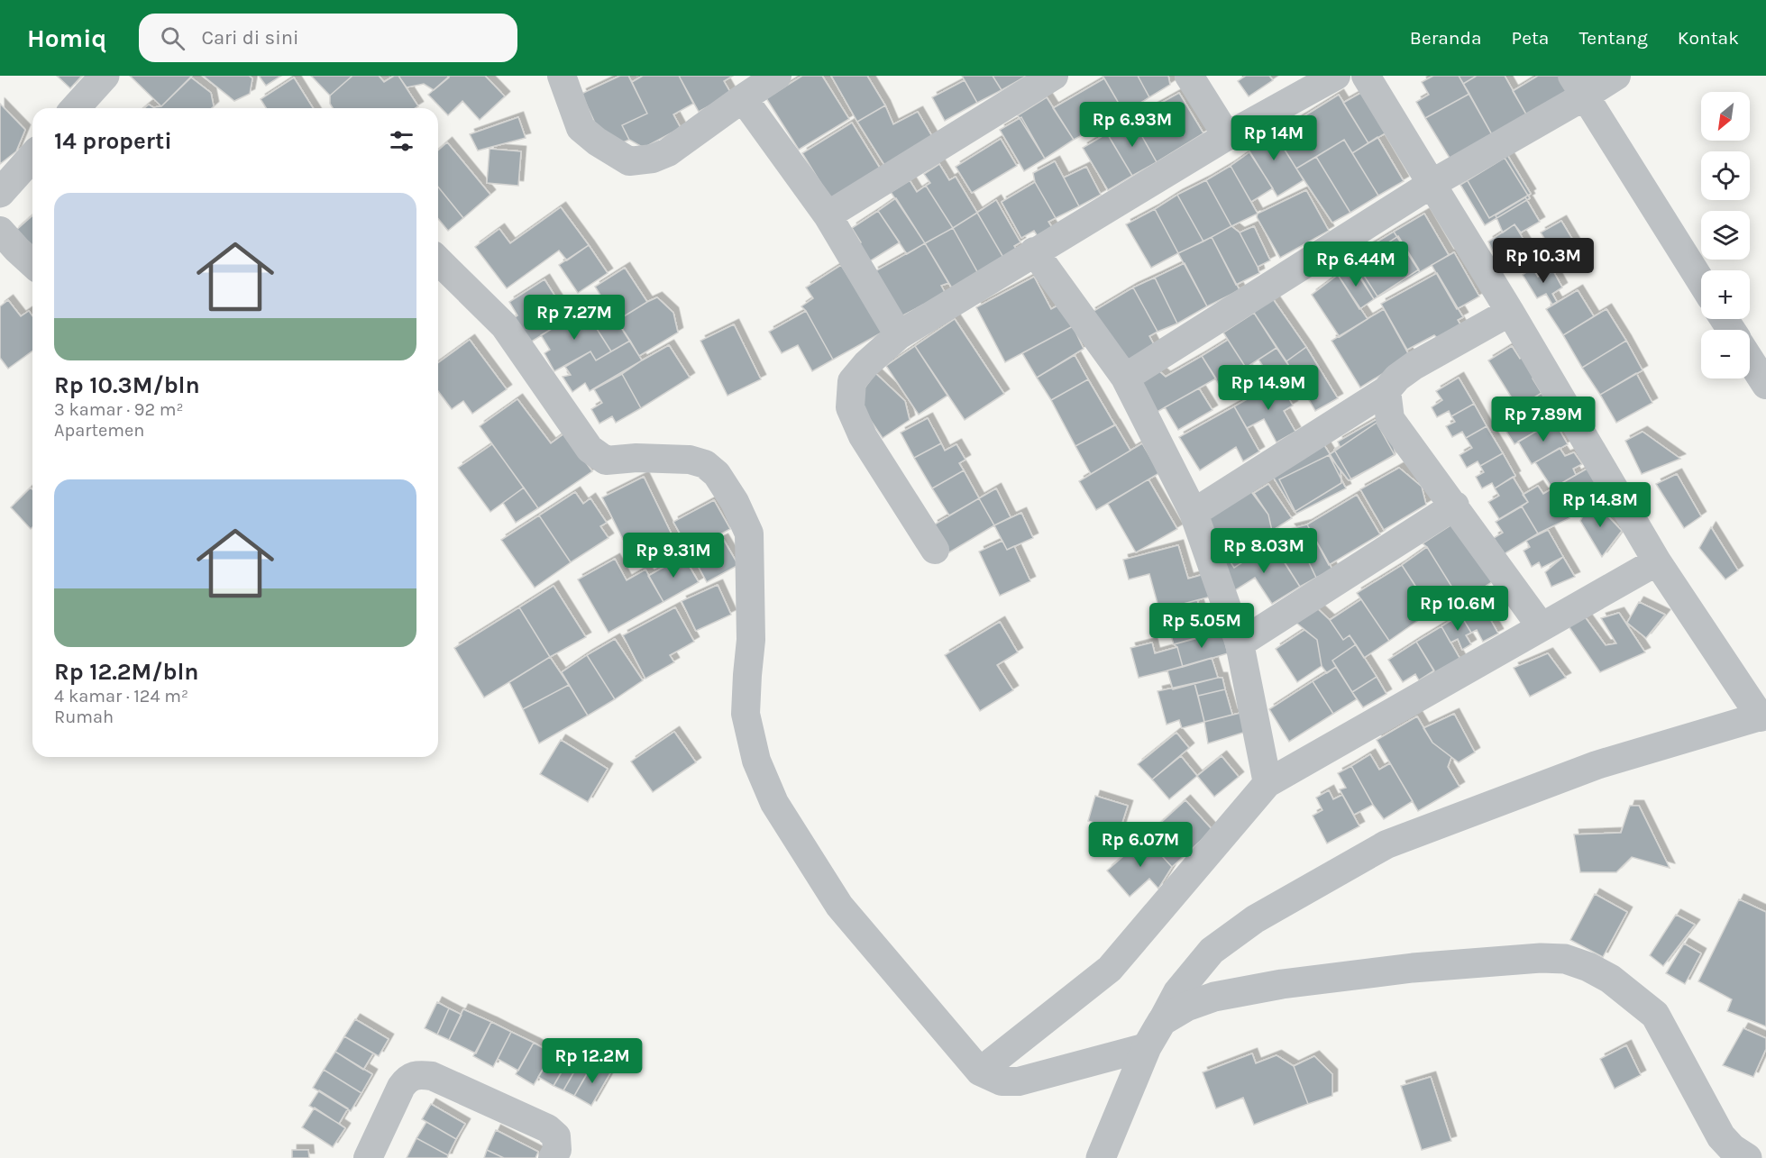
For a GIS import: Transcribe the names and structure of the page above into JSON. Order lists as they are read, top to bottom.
{
  "north": "bottom left",
  "page": {
    "header": "Homiq",
    "search": "Cari di sini",
    "nav": [
      "Beranda",
      "Peta",
      "Tentang",
      "Kontak"
    ],
    "map_buttons": ["+", "−"],
    "price": [
      "Rp 6.93M",
      "Rp 14M",
      "Rp 10.3M",
      "Rp 6.44M",
      "Rp 7.27M",
      "Rp 14.9M",
      "Rp 7.89M",
      "Rp 14.8M",
      "Rp 8.03M",
      "Rp 9.31M",
      "Rp 10.6M",
      "Rp 5.05M",
      "Rp 6.07M",
      "Rp 12.2M"
    ],
    "heading": "14 properti",
    "list": [
      {
        "name": "Rp 10.3M/bln",
        "note": "3 kamar · 92 m² · Apartemen"
      },
      {
        "name": "Rp 12.2M/bln",
        "note": "4 kamar · 124 m² · Rumah"
      }
    ]
  }
}
